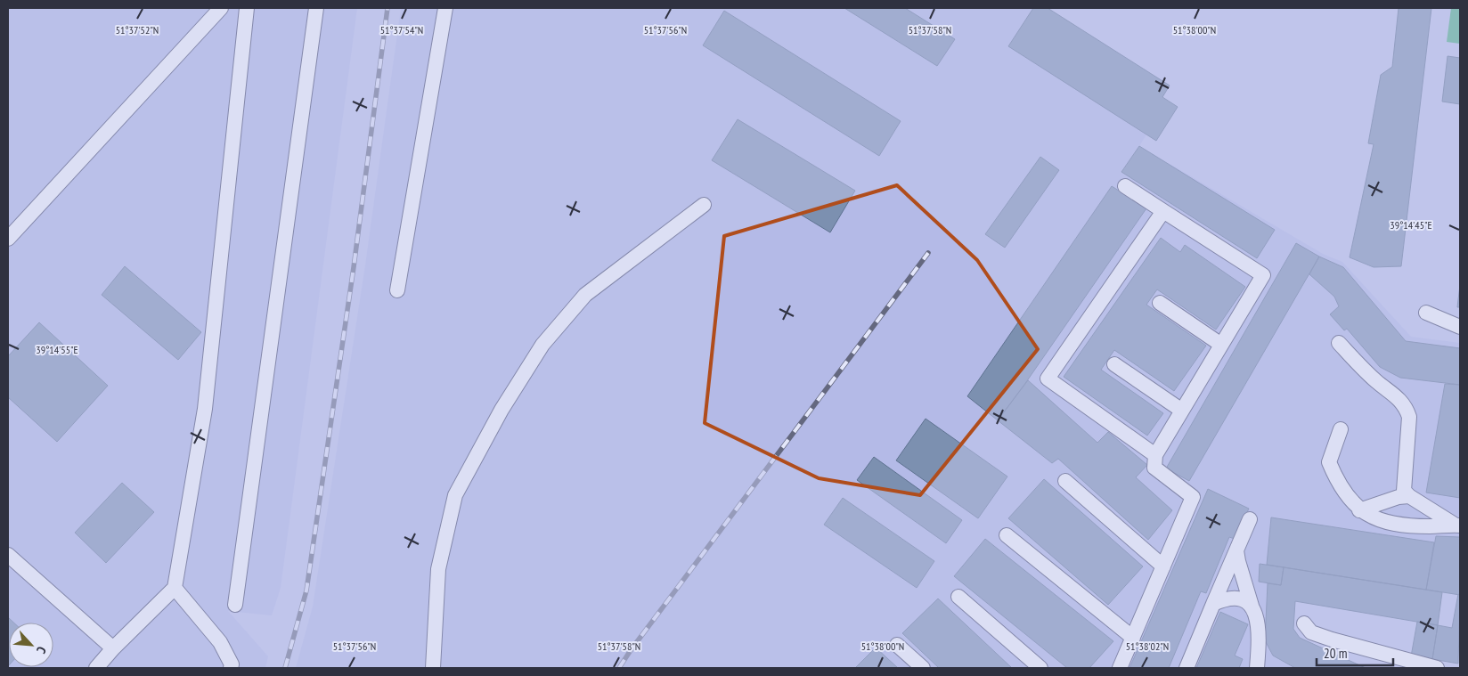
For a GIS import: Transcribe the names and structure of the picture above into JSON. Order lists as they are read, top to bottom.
{
  "scale_bar": "20 m",
  "north": "bottom right",
  "coordinates": [
    "51°37'52\"N",
    "51°38'00\"N",
    "51°37'54\"N",
    "51°37'56\"N",
    "51°37'58\"N",
    "39°14'45\"E",
    "39°14'55\"E",
    "51°38'02\"N"
  ]
}
